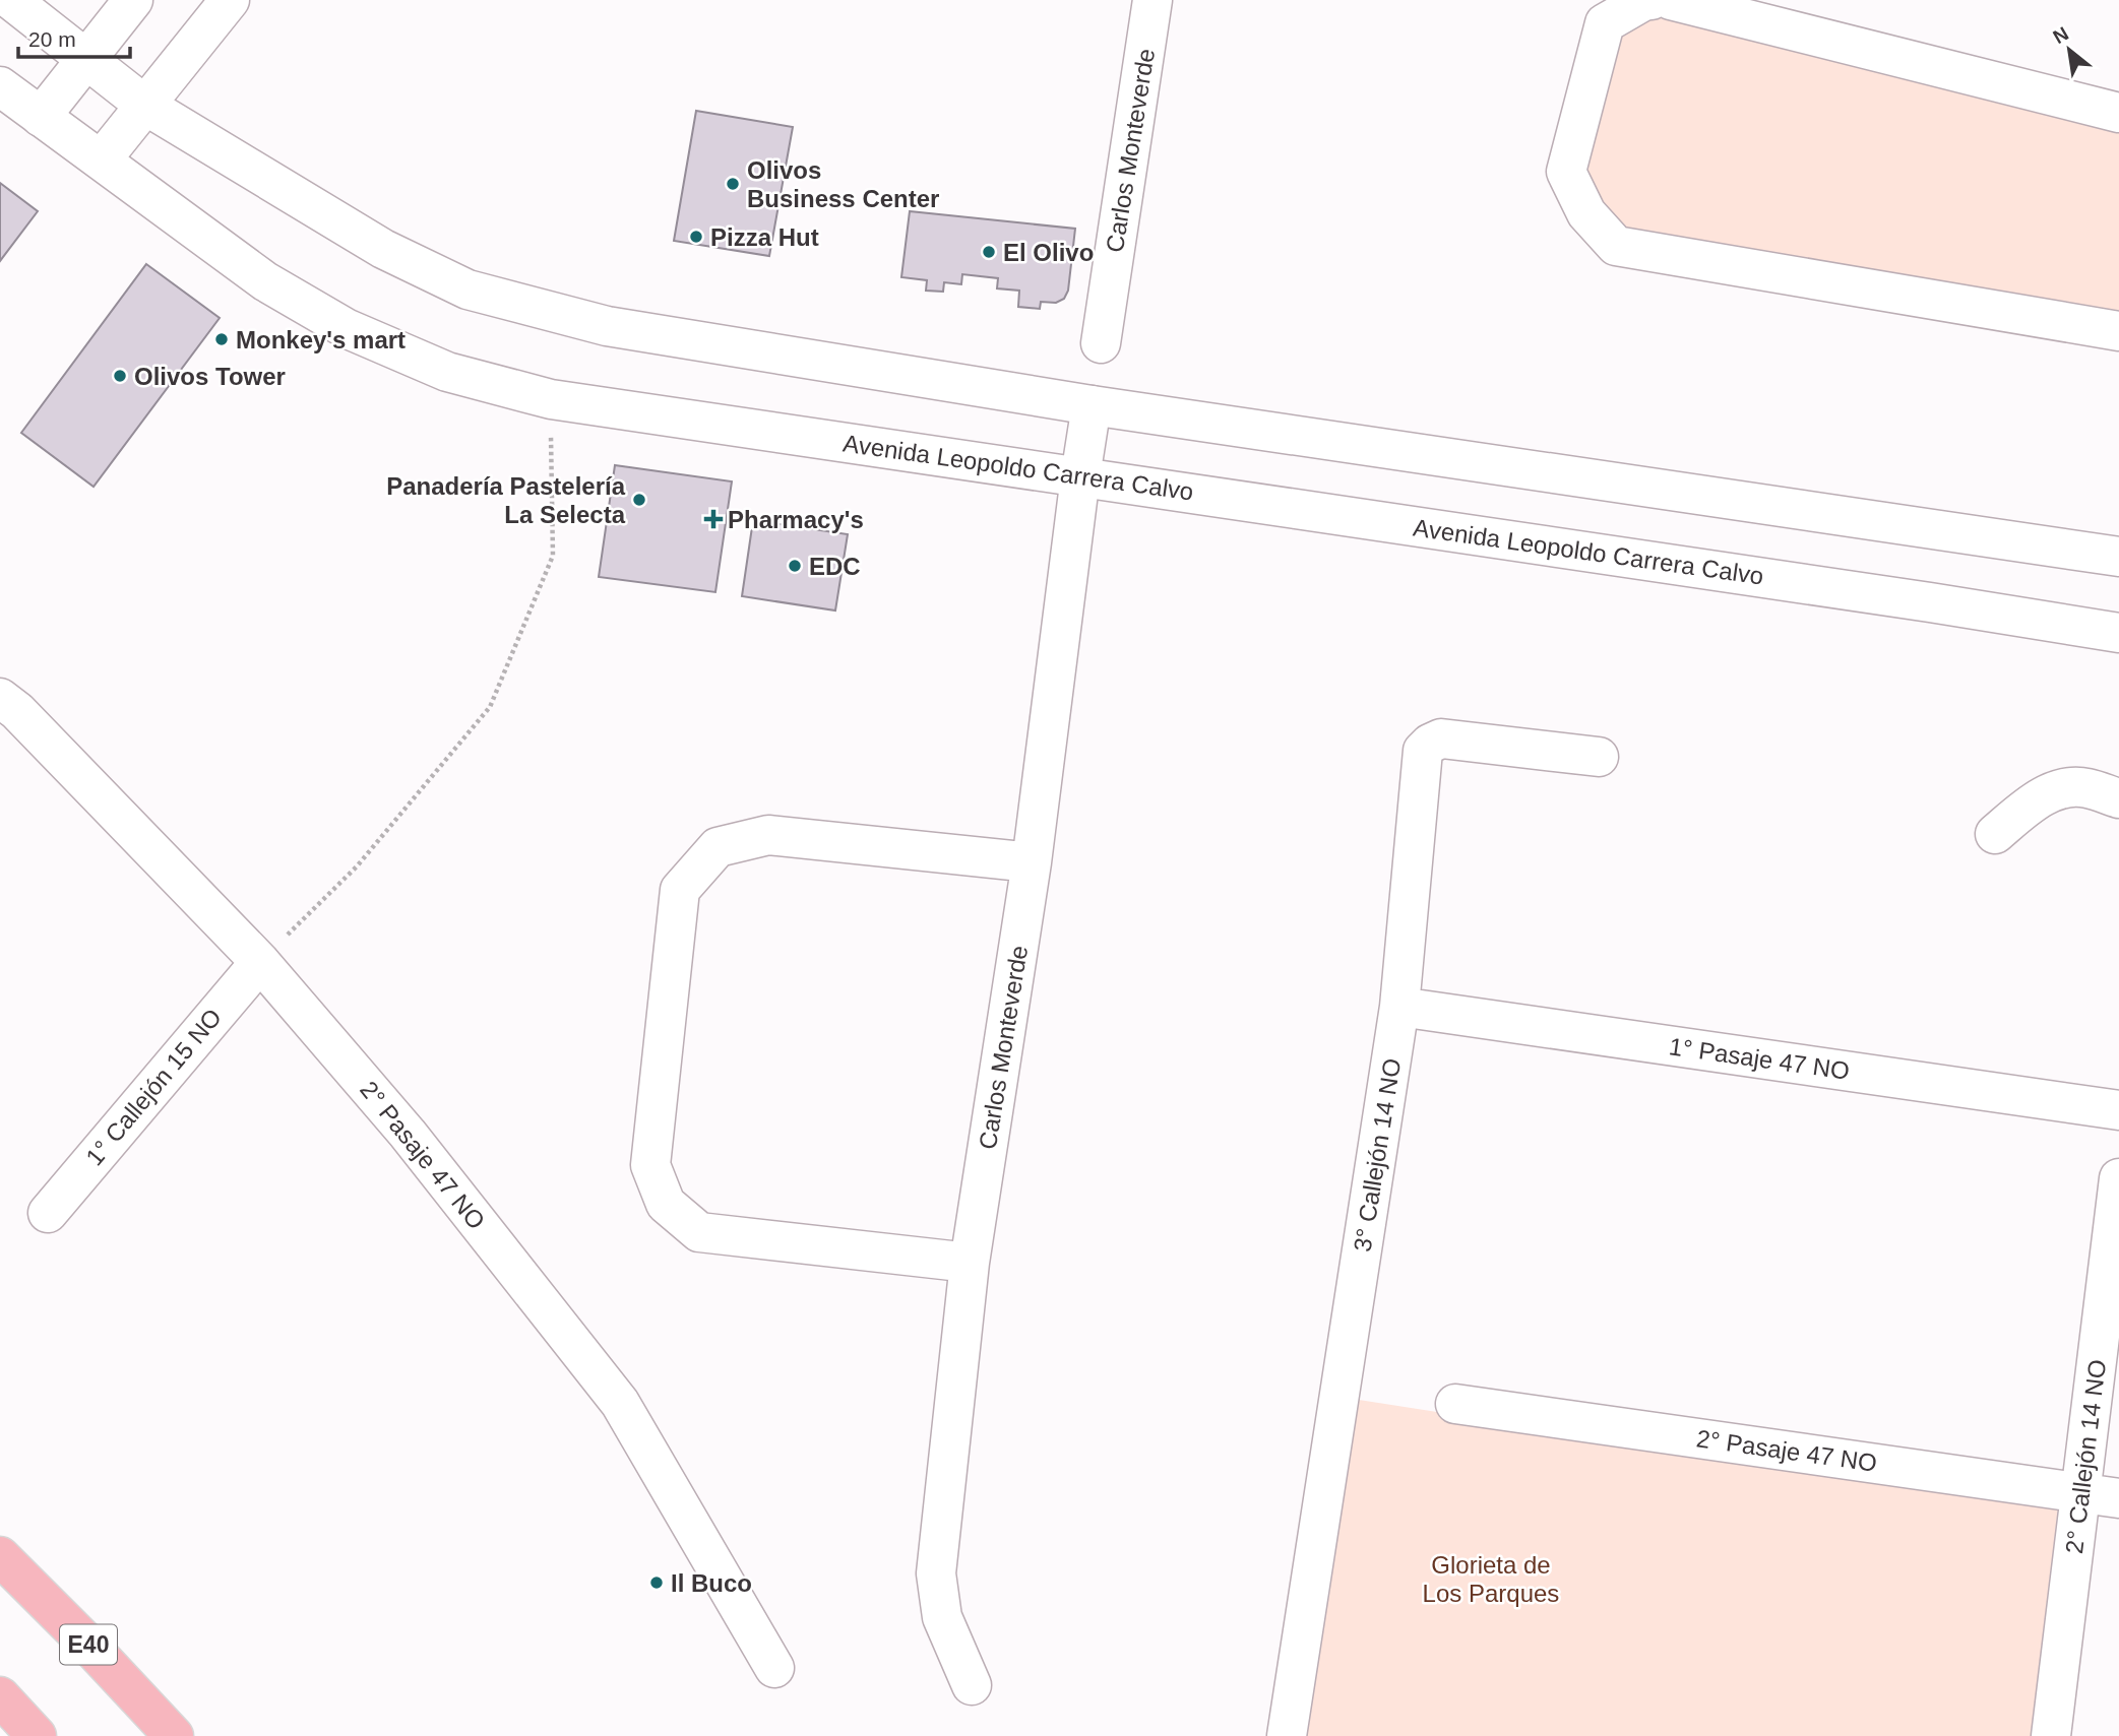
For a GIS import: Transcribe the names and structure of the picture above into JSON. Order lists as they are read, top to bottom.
{
  "streets": {
    "highway": ["E40"],
    "street": [
      "Carlos Monteverde",
      "Avenida Leopoldo Carrera Calvo",
      "1° Pasaje 47 NO",
      "1° Callejón 15 NO",
      "2° Pasaje 47 NO",
      "3° Callejón 14 NO",
      "2° Callejón 14 NO"
    ]
  },
  "crossings": [
    ["Carlos Monteverde", "Avenida Leopoldo Carrera Calvo"],
    ["1° Pasaje 47 NO", "3° Callejón 14 NO"],
    ["1° Callejón 15 NO", "2° Pasaje 47 NO"],
    ["2° Pasaje 47 NO", "2° Callejón 14 NO"]
  ],
  "parks": ["Glorieta de Los Parques"],
  "places": {
    "other": [
      "Olivos Business Center",
      "Pizza Hut",
      "El Olivo",
      "Monkey's mart",
      "Olivos Tower",
      "Panadería Pastelería La Selecta",
      "EDC",
      "Il Buco"
    ],
    "health": ["Pharmacy's"]
  },
  "scale_bar": "20 m",
  "north": "top left"
}
